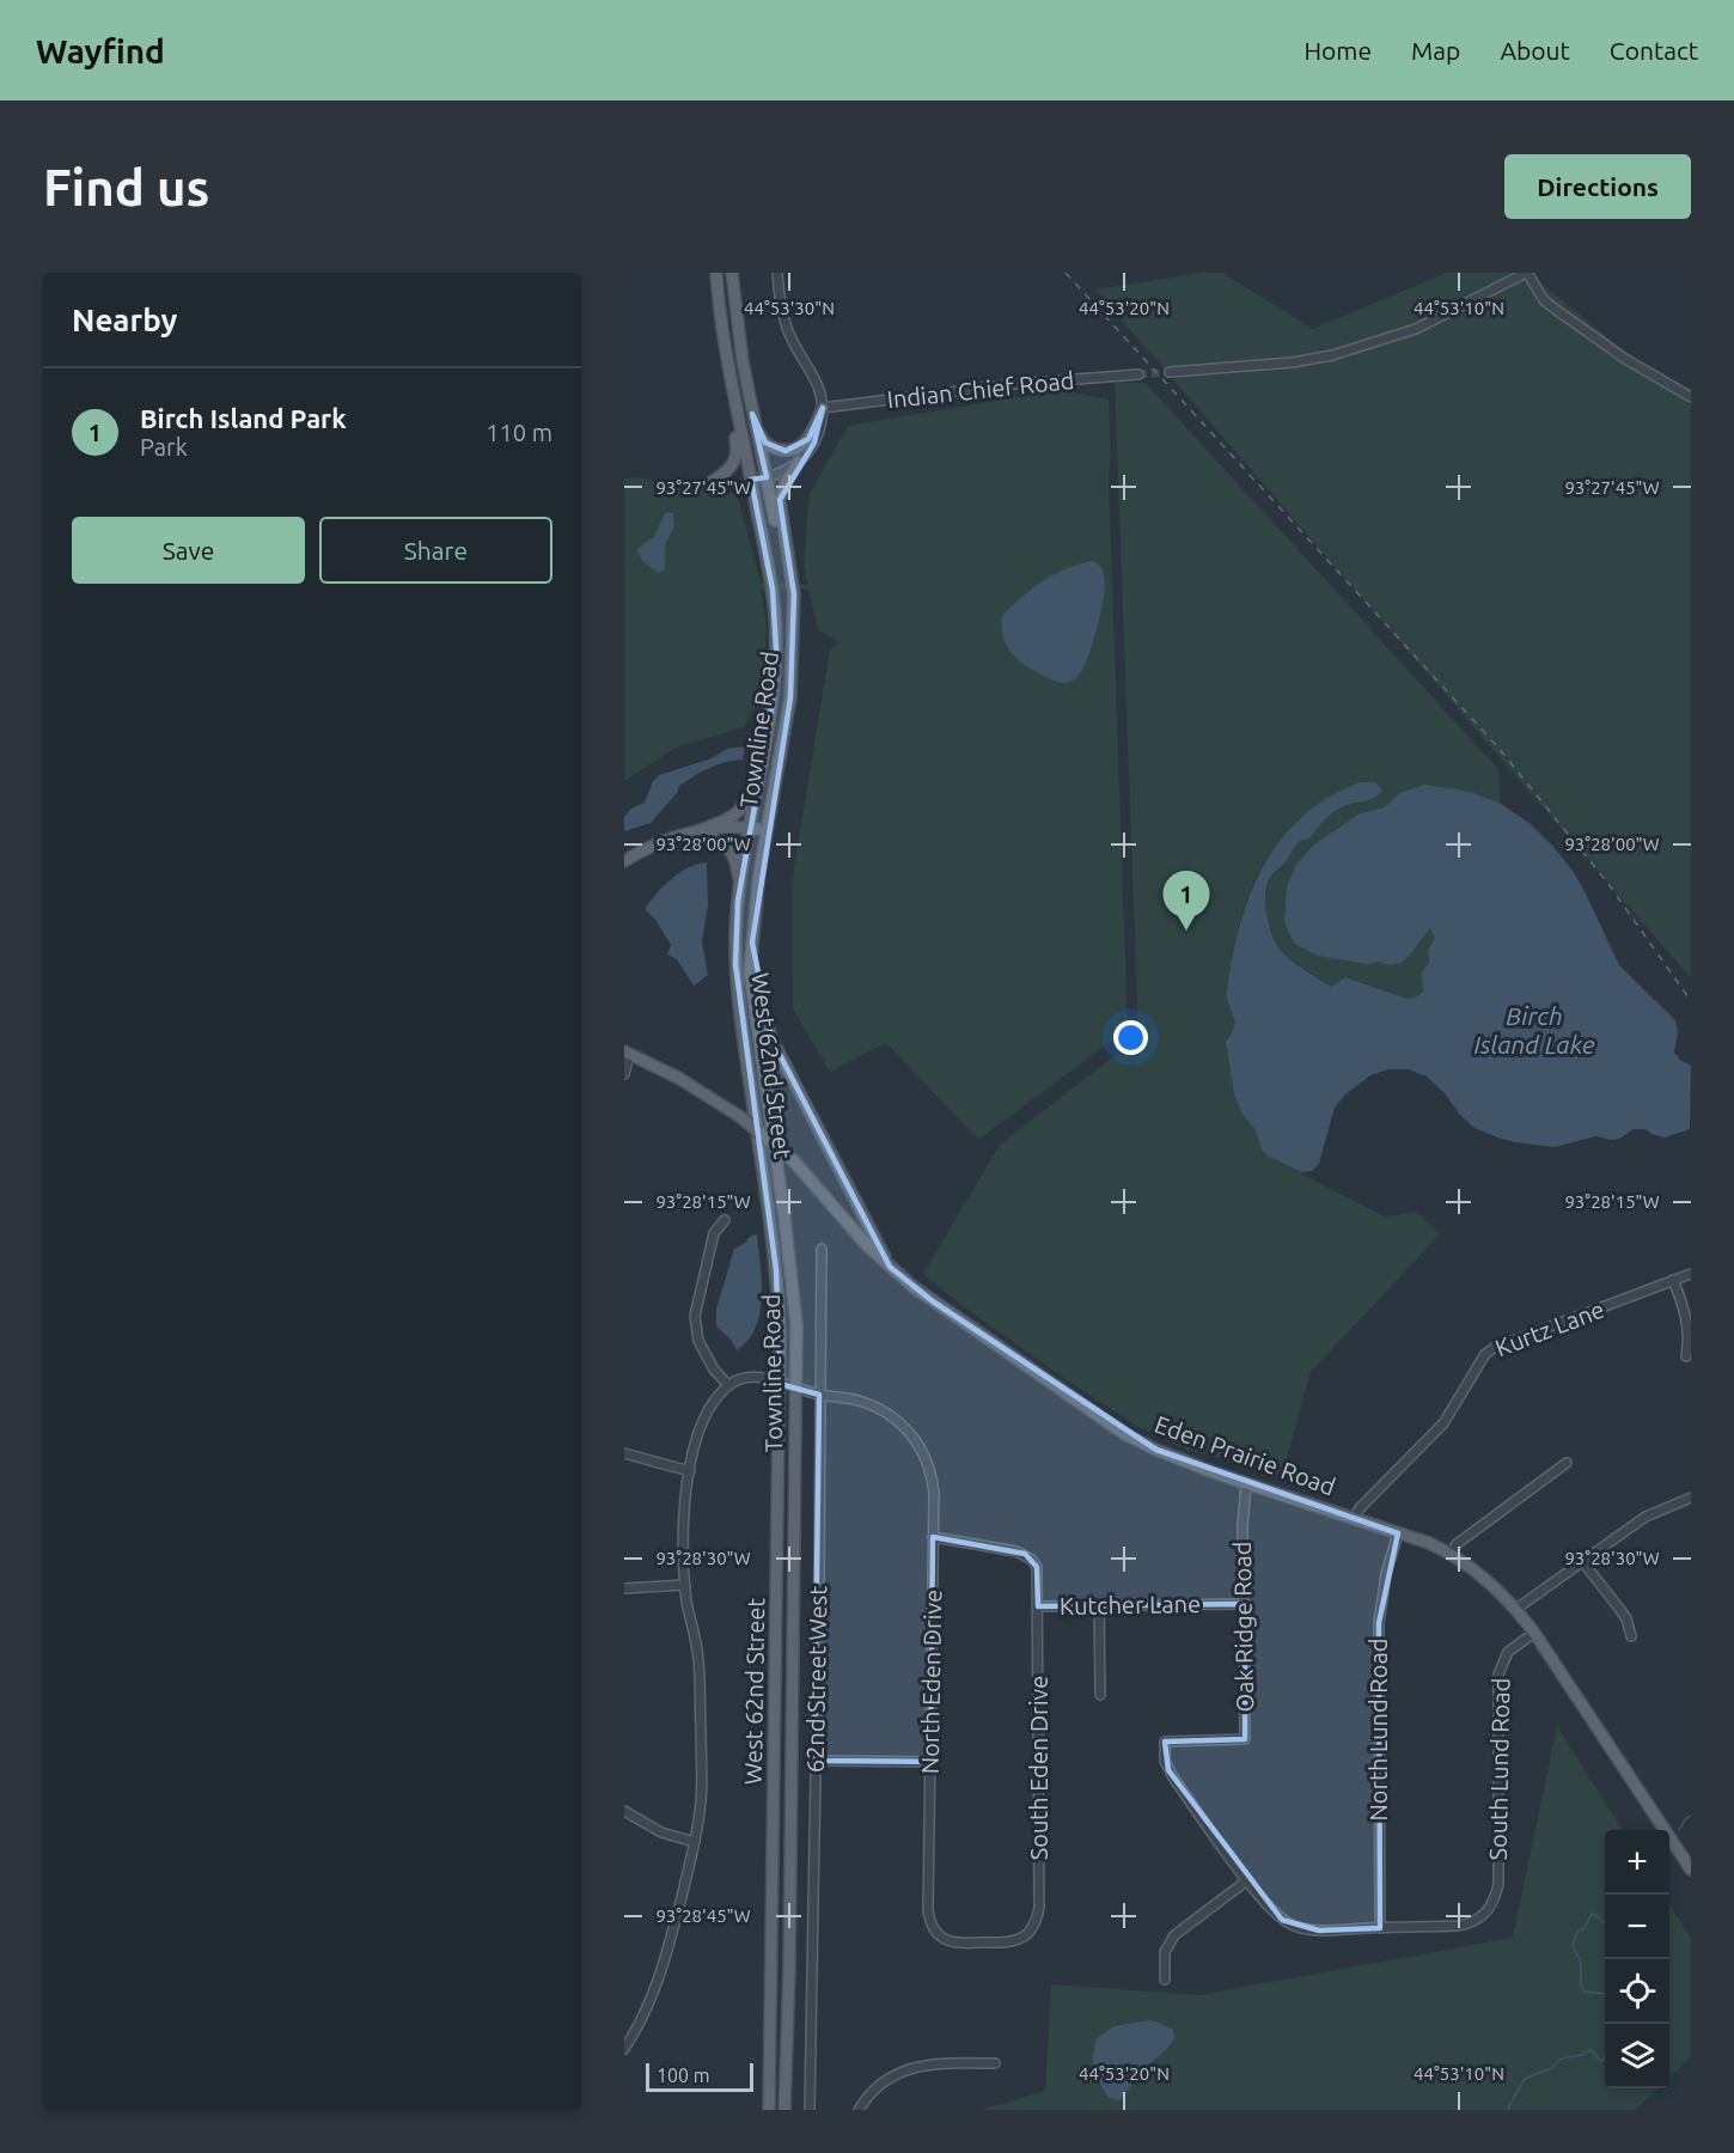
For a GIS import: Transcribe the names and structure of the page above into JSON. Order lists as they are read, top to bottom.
{
  "streets": {
    "main road": ["Townline Road", "West 62nd Street", "Eden Prairie Road"],
    "street": [
      "Indian Chief Road",
      "Kurtz Lane",
      "Kutcher Lane",
      "Oak Ridge Road",
      "62nd Street West",
      "North Eden Drive",
      "North Lund Road",
      "South Eden Drive",
      "South Lund Road"
    ]
  },
  "crossings": [
    ["Townline Road", "North Eden Drive"],
    ["West 62nd Street", "North Eden Drive"],
    ["Kurtz Lane", "Eden Prairie Road"],
    ["Eden Prairie Road", "Oak Ridge Road"],
    ["Eden Prairie Road", "North Lund Road"],
    ["Eden Prairie Road", "South Lund Road"],
    ["Kutcher Lane", "Oak Ridge Road"],
    ["Kutcher Lane", "North Eden Drive"],
    ["Kutcher Lane", "South Eden Drive"],
    ["62nd Street West", "North Eden Drive"],
    ["North Eden Drive", "South Eden Drive"],
    ["North Lund Road", "South Lund Road"]
  ],
  "water": ["Birch Island Lake"],
  "scale_bar": "100 m",
  "page": {
    "header": "Wayfind",
    "nav": [
      "Home",
      "Map",
      "About",
      "Contact"
    ],
    "buttons": [
      "Directions",
      ["Save", "Share"]
    ],
    "title": "Find us",
    "heading": "Nearby",
    "list": [
      {
        "mark": "1",
        "name": "Birch Island Park",
        "note": "Park",
        "value": "110 m"
      }
    ],
    "pins": "1",
    "map_buttons": ["+", "−"],
    "scale": "100 m"
  },
  "coordinates": [
    "44°53'30\"N",
    "44°53'20\"N",
    "44°53'10\"N",
    "93°27'45\"W",
    "93°28'00\"W",
    "93°28'15\"W",
    "93°28'30\"W",
    "93°28'45\"W"
  ]
}
